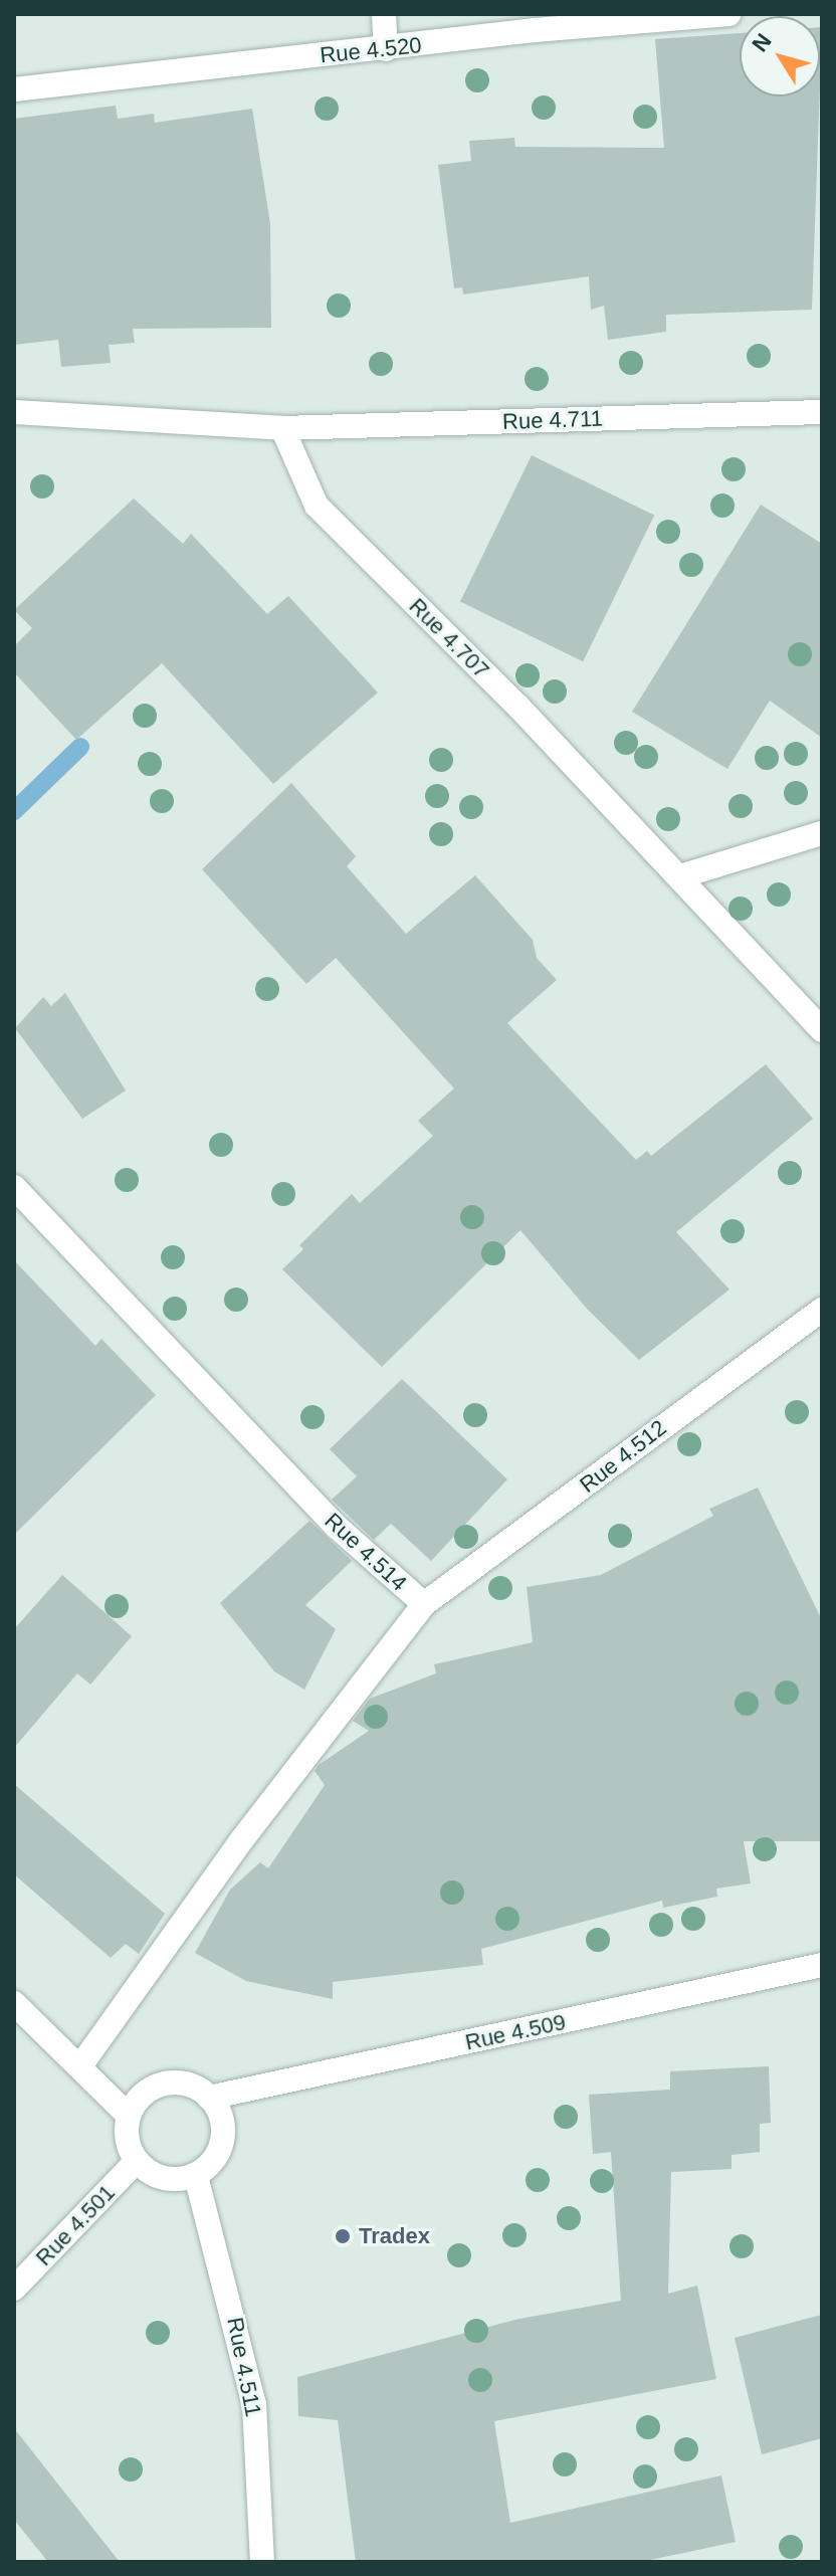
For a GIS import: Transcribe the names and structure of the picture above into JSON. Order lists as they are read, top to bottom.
{
  "streets": {
    "street": [
      "Rue 4.520",
      "Rue 4.711",
      "Rue 4.707",
      "Rue 4.512",
      "Rue 4.514",
      "Rue 4.509",
      "Rue 4.501",
      "Rue 4.511"
    ]
  },
  "crossings": [
    ["Rue 4.711", "Rue 4.707"],
    ["Rue 4.512", "Rue 4.514"],
    ["Rue 4.509", "Rue 4.501"],
    ["Rue 4.509", "Rue 4.511"],
    ["Rue 4.501", "Rue 4.511"]
  ],
  "places": ["Tradex"],
  "north": "top left"
}
